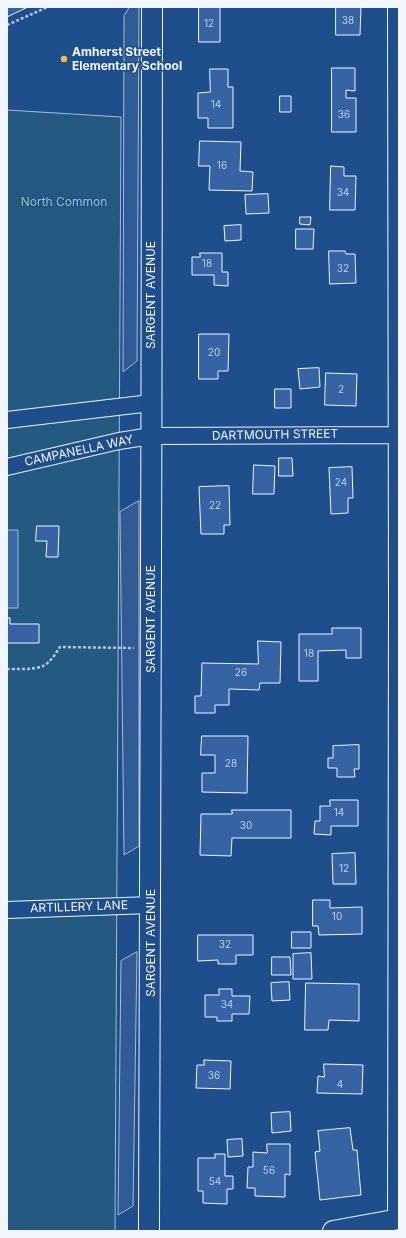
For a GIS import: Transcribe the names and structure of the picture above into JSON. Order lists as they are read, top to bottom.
{
  "streets": {
    "street": [
      "SARGENT AVENUE",
      "DARTMOUTH STREET",
      "CAMPANELLA WAY",
      "ARTILLERY LANE"
    ]
  },
  "crossings": [
    ["SARGENT AVENUE", "DARTMOUTH STREET"],
    ["SARGENT AVENUE", "CAMPANELLA WAY"],
    ["SARGENT AVENUE", "ARTILLERY LANE"],
    ["DARTMOUTH STREET", "CAMPANELLA WAY"]
  ],
  "parks": ["North Common"],
  "places": ["Amherst Street Elementary School"],
  "house_numbers": [
    "38",
    "12",
    "14",
    "36",
    "16",
    "34",
    "18",
    "32",
    "20",
    "2",
    "24",
    "22",
    "18",
    "26",
    "28",
    "14",
    "30",
    "12",
    "10",
    "32",
    "34",
    "36",
    "4",
    "56",
    "54"
  ]
}
